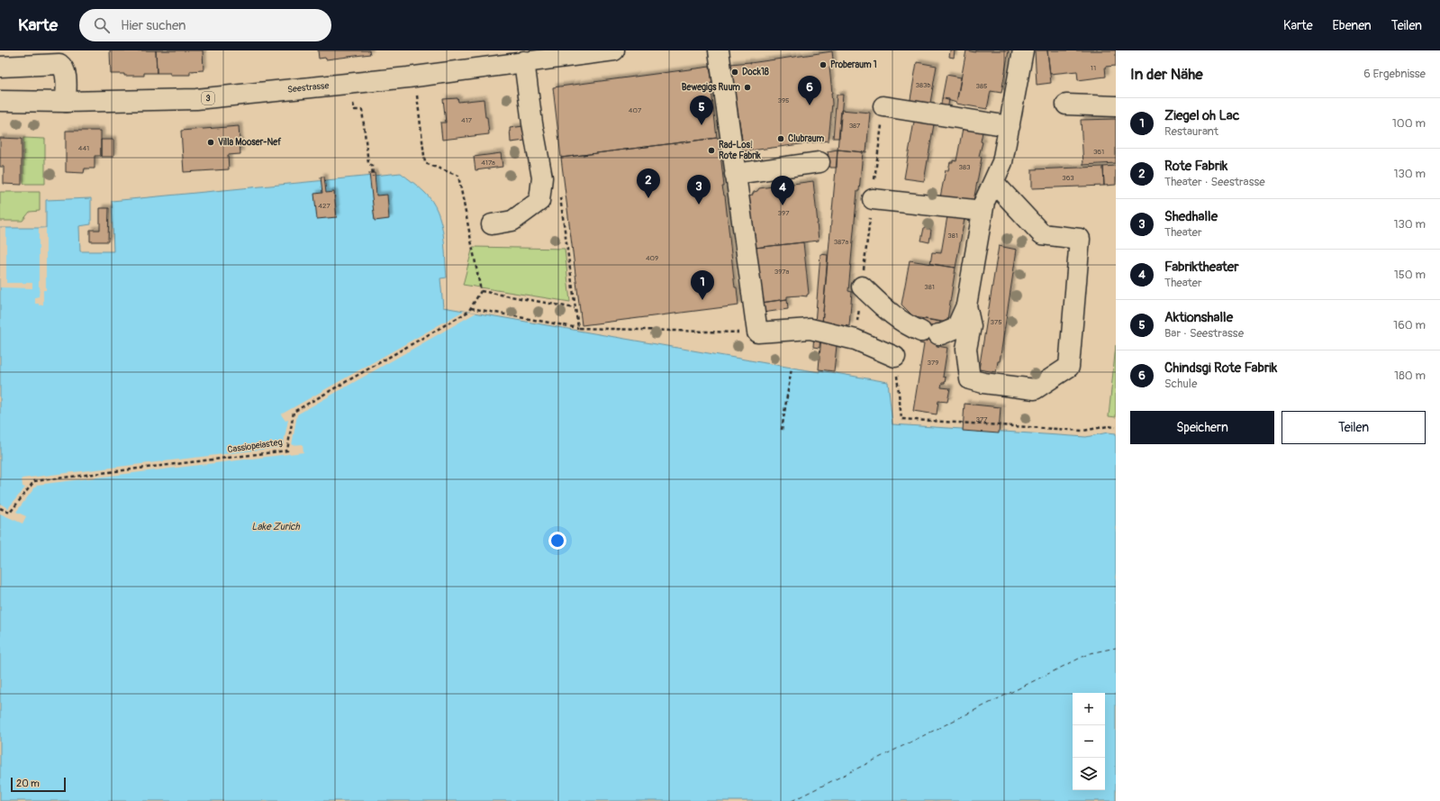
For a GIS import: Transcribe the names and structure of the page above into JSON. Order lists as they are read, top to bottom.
{
  "streets": {
    "main road": ["Seestrasse", "3"],
    "path": ["Cassiopeiasteg"]
  },
  "water": ["Lake Zurich"],
  "places": [
    "Proberaum 1",
    "Dock18",
    "Bewegigs Ruum",
    "Clubraum",
    "Villa Mooser-Nef",
    "Rad-Los! Rote Fabrik"
  ],
  "house_numbers": [
    "11",
    "383b",
    "385",
    "395",
    "407",
    "417",
    "387",
    "441",
    "361",
    "417a",
    "383",
    "363",
    "427",
    "397",
    "381",
    "387a",
    "409",
    "397a",
    "381",
    "375",
    "379",
    "377"
  ],
  "scale_bar": "20 m",
  "page": {
    "header": "Karte",
    "search": "Hier suchen",
    "nav": ["Karte", "Ebenen", "Teilen"],
    "heading": ["In der Nähe", "6 Ergebnisse"],
    "pins": [
      "6",
      "5",
      "2",
      "3",
      "4",
      "1"
    ],
    "list": [
      {
        "mark": "1",
        "name": "Ziegel oh Lac",
        "note": "Restaurant",
        "value": "100 m"
      },
      {
        "mark": "2",
        "name": "Rote Fabrik",
        "note": "Theater · Seestrasse",
        "value": "130 m"
      },
      {
        "mark": "3",
        "name": "Shedhalle",
        "note": "Theater",
        "value": "130 m"
      },
      {
        "mark": "4",
        "name": "Fabriktheater",
        "note": "Theater",
        "value": "150 m"
      },
      {
        "mark": "5",
        "name": "Aktionshalle",
        "note": "Bar · Seestrasse",
        "value": "160 m"
      },
      {
        "mark": "6",
        "name": "Chindsgi Rote Fabrik",
        "note": "Schule",
        "value": "180 m"
      }
    ],
    "buttons": ["Speichern", "Teilen"],
    "map_buttons": ["+", "−"],
    "scale": "20 m"
  }
}
